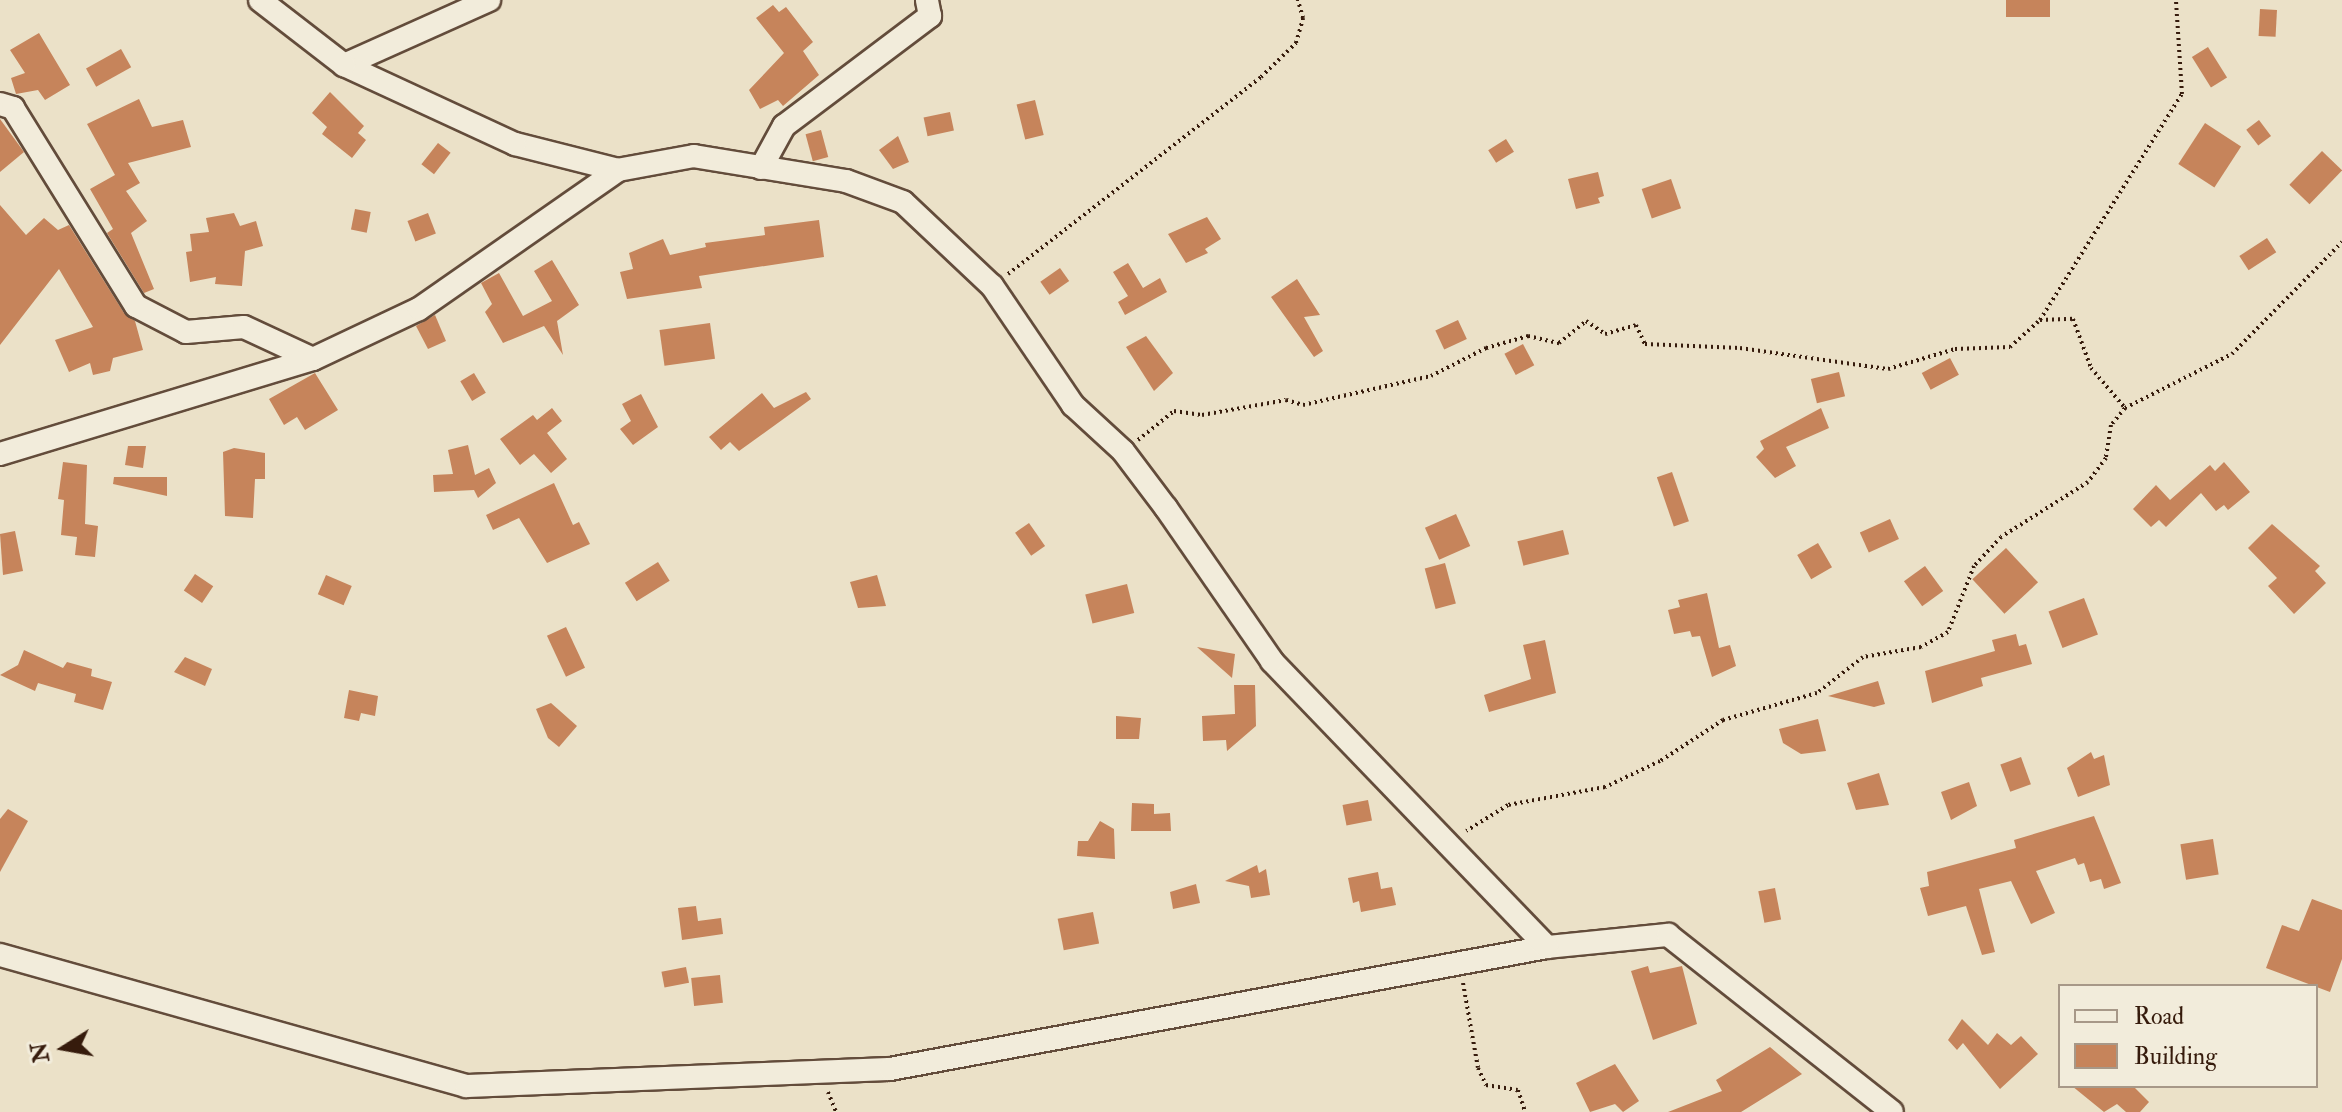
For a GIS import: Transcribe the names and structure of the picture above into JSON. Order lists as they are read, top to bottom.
{
  "legend": ["Road", "Building"],
  "north": "left"
}
